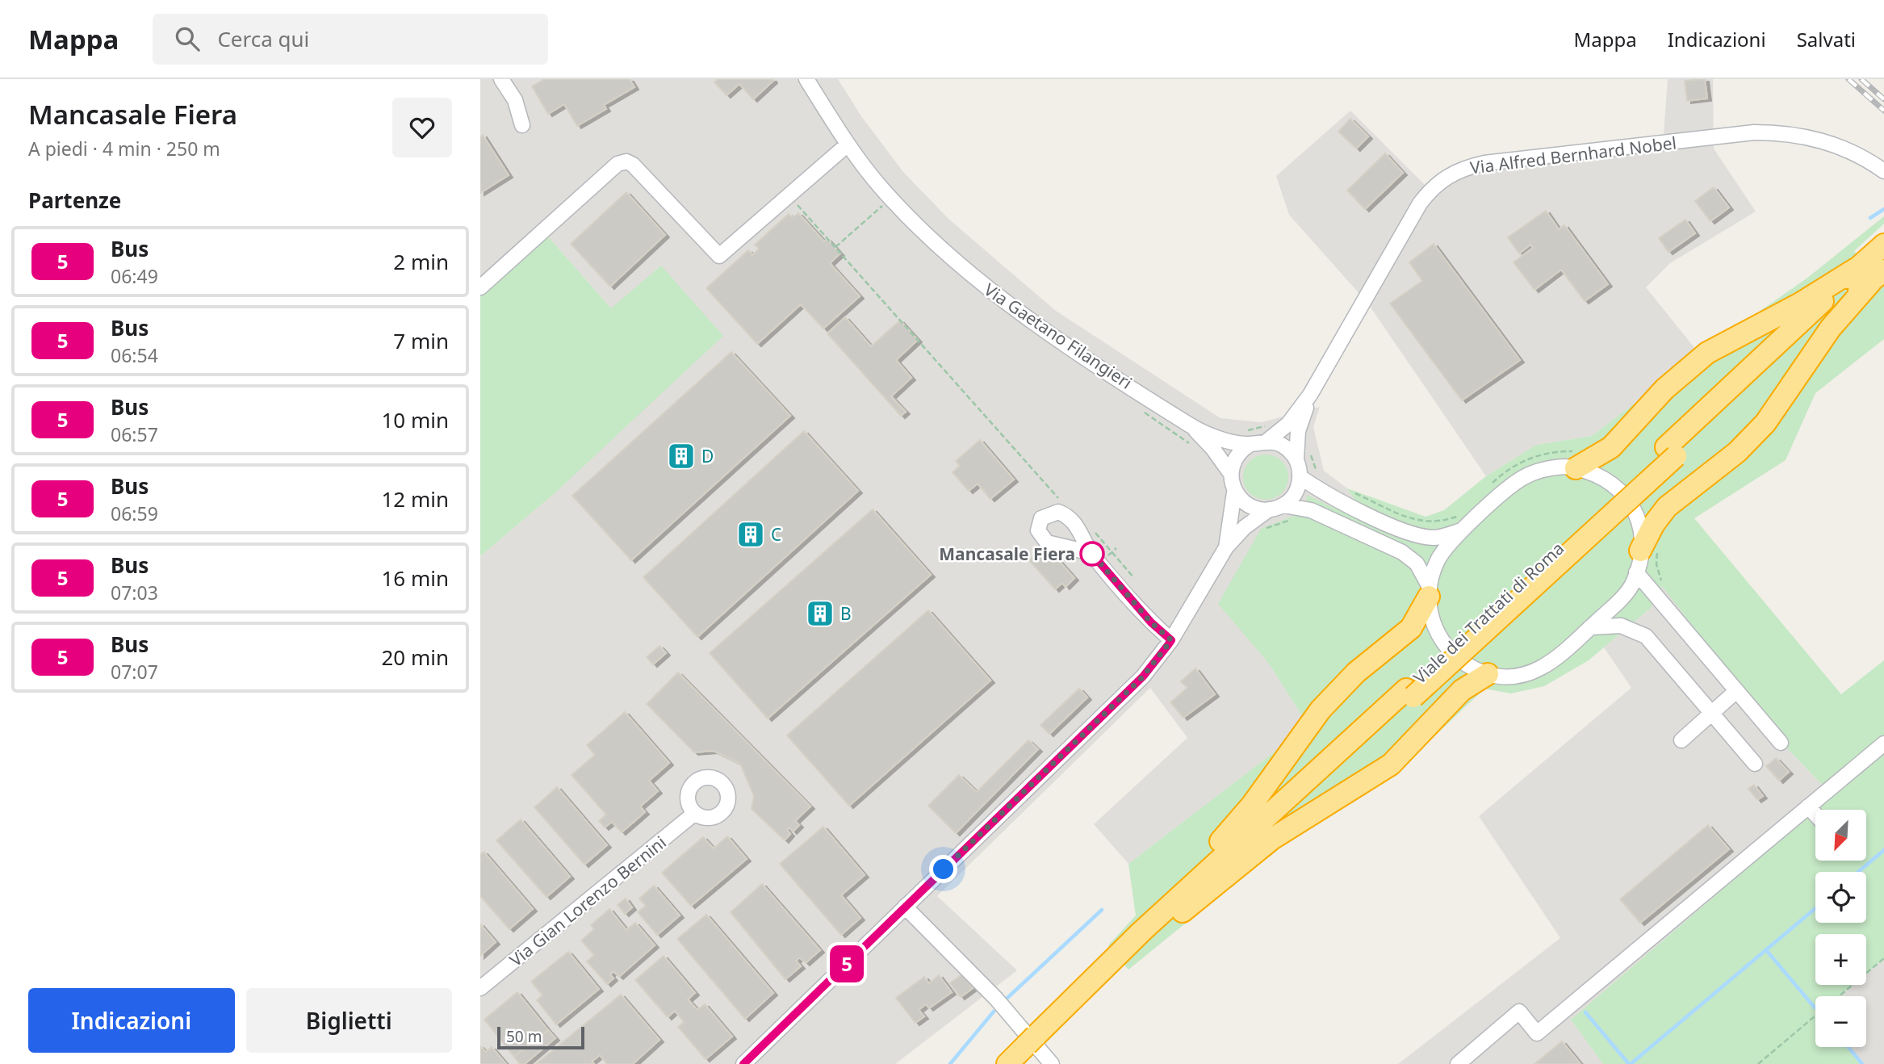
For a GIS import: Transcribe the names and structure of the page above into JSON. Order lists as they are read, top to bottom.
{
  "streets": {
    "highway": ["Viale dei Trattati di Roma"],
    "street": ["Via Alfred Bernhard Nobel", "Via Gaetano Filangieri", "Via Gian Lorenzo Bernini"]
  },
  "crossings": [
    ["Via Alfred Bernhard Nobel", "Via Gaetano Filangieri"]
  ],
  "places": {
    "building": ["D", "C", "B"],
    "other": ["Mancasale Fiera"]
  },
  "lines": ["bus line 5"],
  "scale_bar": "50 m",
  "north": "bottom left",
  "page": {
    "header": "Mappa",
    "search": "Cerca qui",
    "nav": ["Mappa", "Indicazioni", "Salvati"],
    "heading": [
      ["Mancasale Fiera", "A piedi · 4 min · 250 m"],
      "Partenze"
    ],
    "on_map": "5",
    "list": [
      {
        "mark": "5",
        "name": "Bus",
        "note": "06:49",
        "value": "2 min"
      },
      {
        "mark": "5",
        "name": "Bus",
        "note": "06:54",
        "value": "7 min"
      },
      {
        "mark": "5",
        "name": "Bus",
        "note": "06:57",
        "value": "10 min"
      },
      {
        "mark": "5",
        "name": "Bus",
        "note": "06:59",
        "value": "12 min"
      },
      {
        "mark": "5",
        "name": "Bus",
        "note": "07:03",
        "value": "16 min"
      },
      {
        "mark": "5",
        "name": "Bus",
        "note": "07:07",
        "value": "20 min"
      }
    ],
    "map_buttons": ["+", "−"],
    "buttons": ["Indicazioni", "Biglietti"],
    "scale": "50 m"
  }
}
